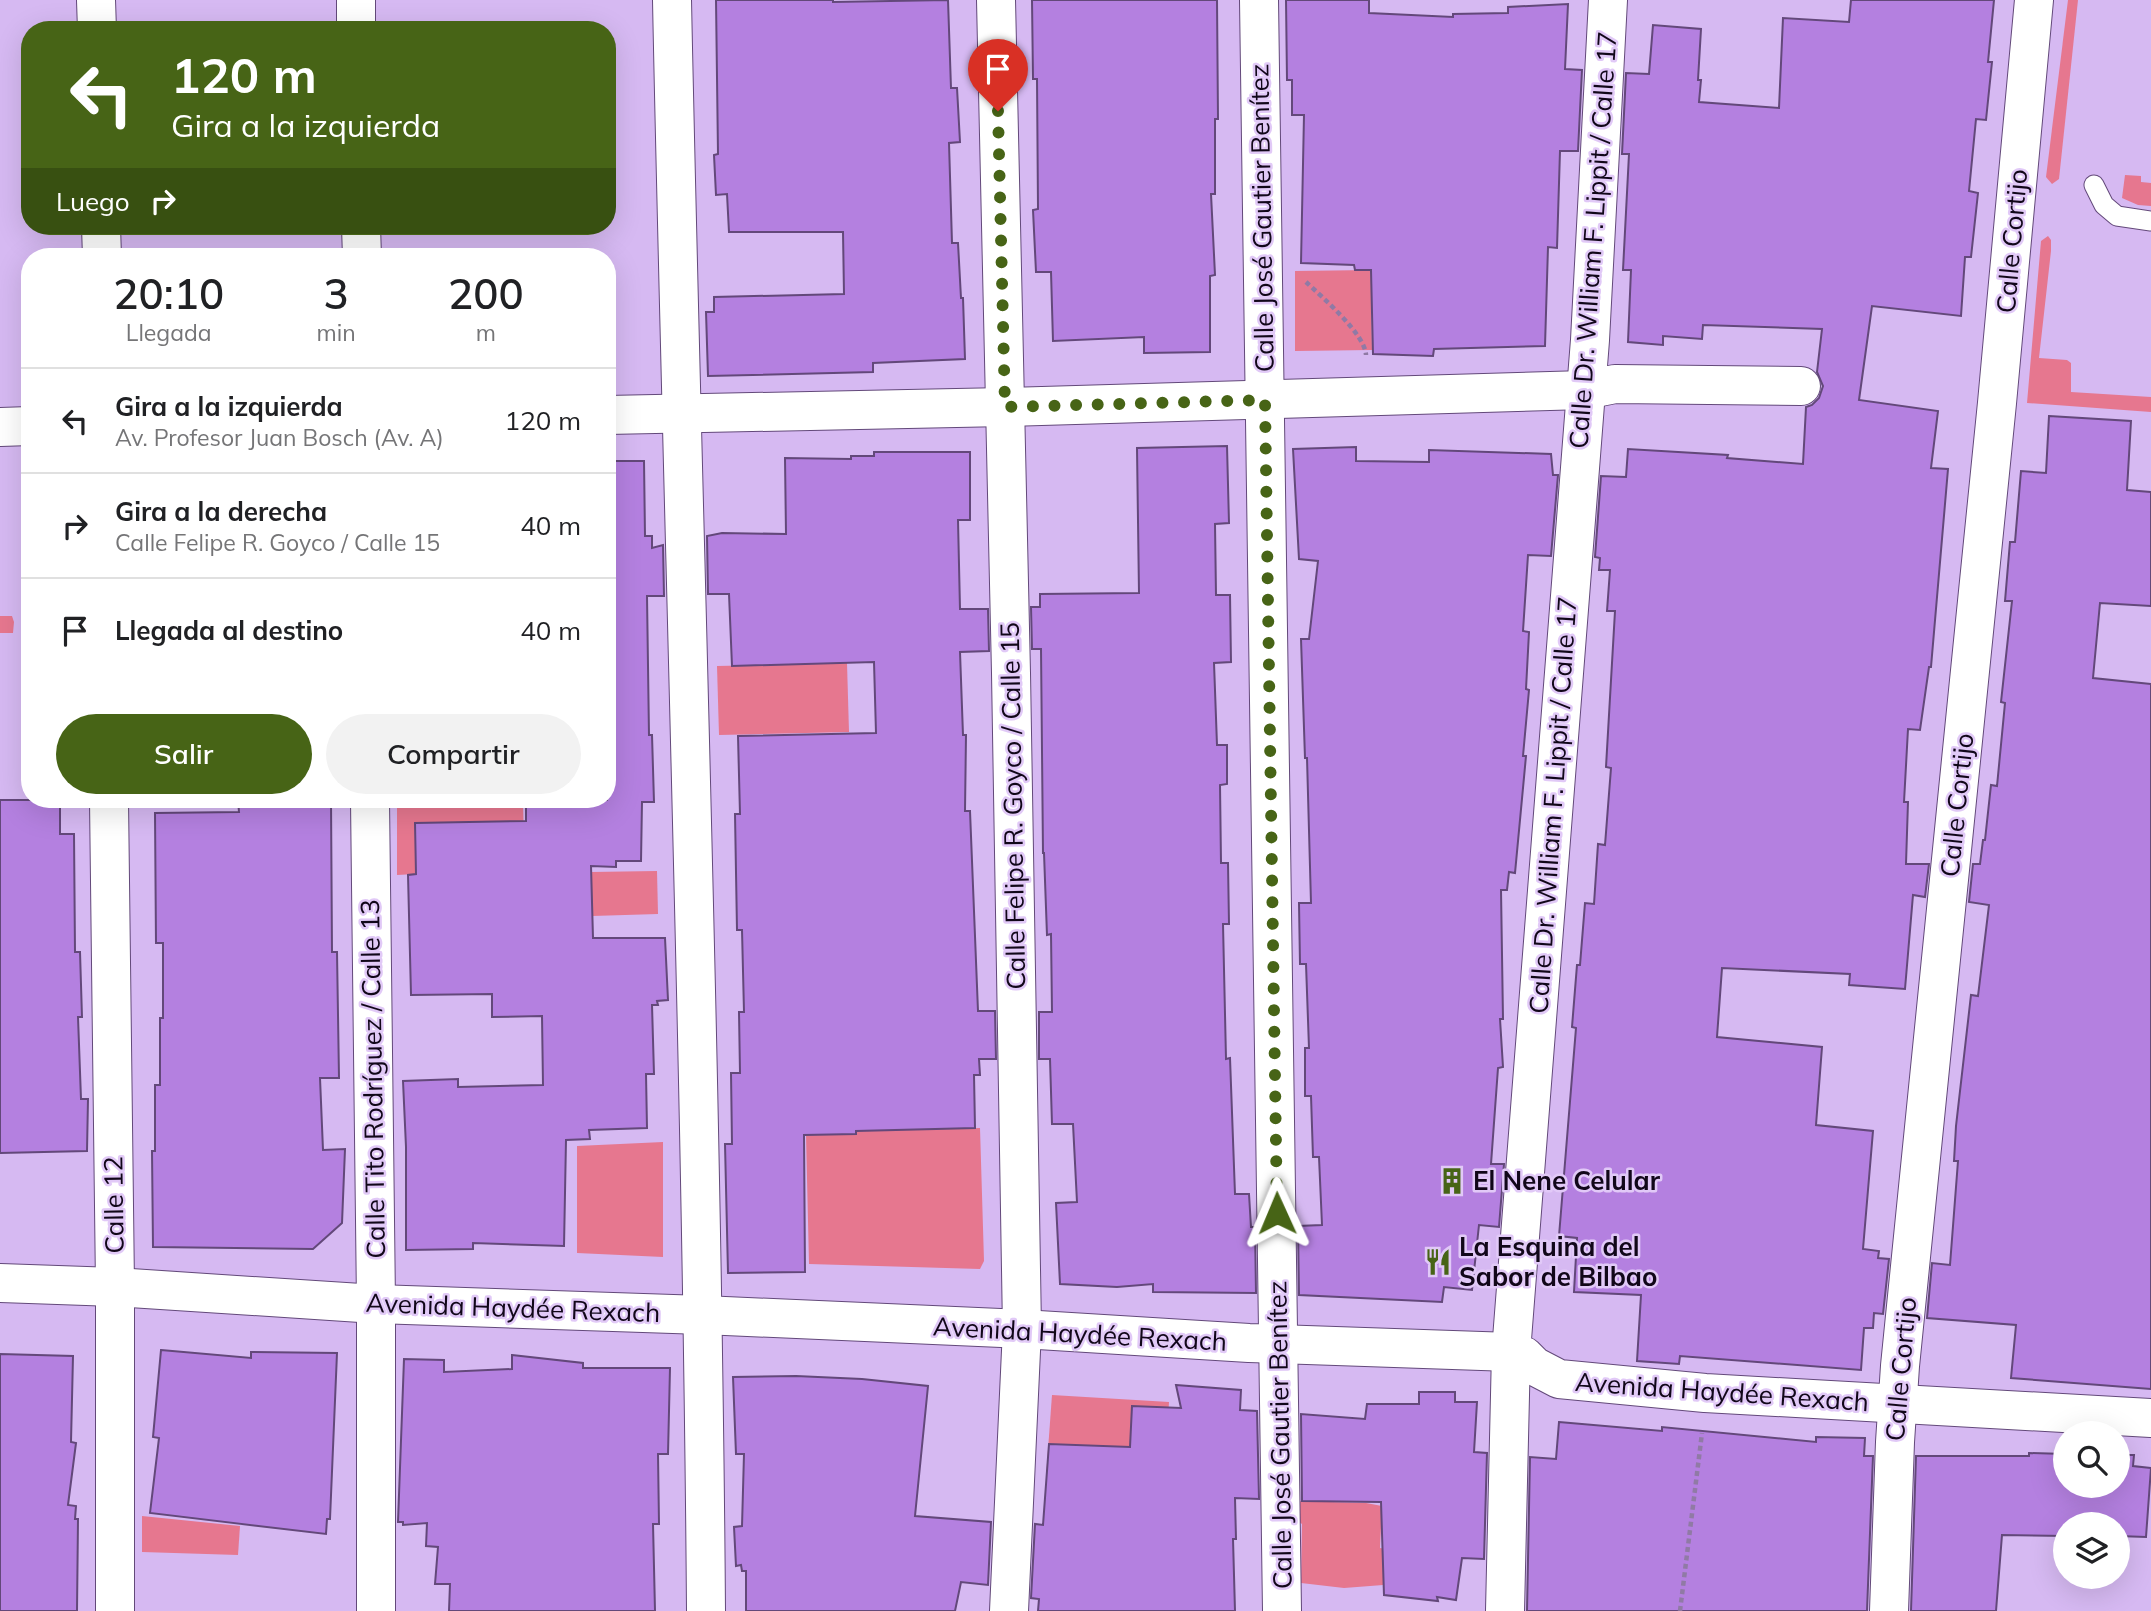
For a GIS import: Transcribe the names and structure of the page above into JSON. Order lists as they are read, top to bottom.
{
  "streets": {
    "street": [
      "Calle José Gautier Benítez",
      "Calle Dr. William F. Lippit / Calle 17",
      "Calle Cortijo",
      "Calle Felipe R. Goyco / Calle 15",
      "Calle Tito Rodríguez / Calle 13",
      "Calle 12",
      "Avenida Haydée Rexach"
    ]
  },
  "crossings": [
    ["Calle José Gautier Benítez", "Avenida Haydée Rexach"],
    ["Calle Dr. William F. Lippit / Calle 17", "Avenida Haydée Rexach"],
    ["Calle Cortijo", "Avenida Haydée Rexach"],
    ["Calle Felipe R. Goyco / Calle 15", "Avenida Haydée Rexach"],
    ["Calle Tito Rodríguez / Calle 13", "Avenida Haydée Rexach"],
    ["Calle 12", "Avenida Haydée Rexach"]
  ],
  "places": {
    "building": ["El Nene Celular"],
    "restaurant": ["La Esquina del Sabor de Bilbao"]
  },
  "page": {
    "turn": ["120 m", "Gira a la izquierda"],
    "then": "Luego",
    "eta": [
      "20:10",
      "Llegada",
      "3",
      "min",
      "200",
      "m"
    ],
    "list": [
      {
        "name": "Gira a la izquierda",
        "note": "Av. Profesor Juan Bosch (Av. A)",
        "value": "120 m"
      },
      {
        "name": "Gira a la derecha",
        "note": "Calle Felipe R. Goyco / Calle 15",
        "value": "40 m"
      },
      {
        "name": "Llegada al destino",
        "value": "40 m"
      }
    ],
    "buttons": ["Salir", "Compartir"]
  }
}
